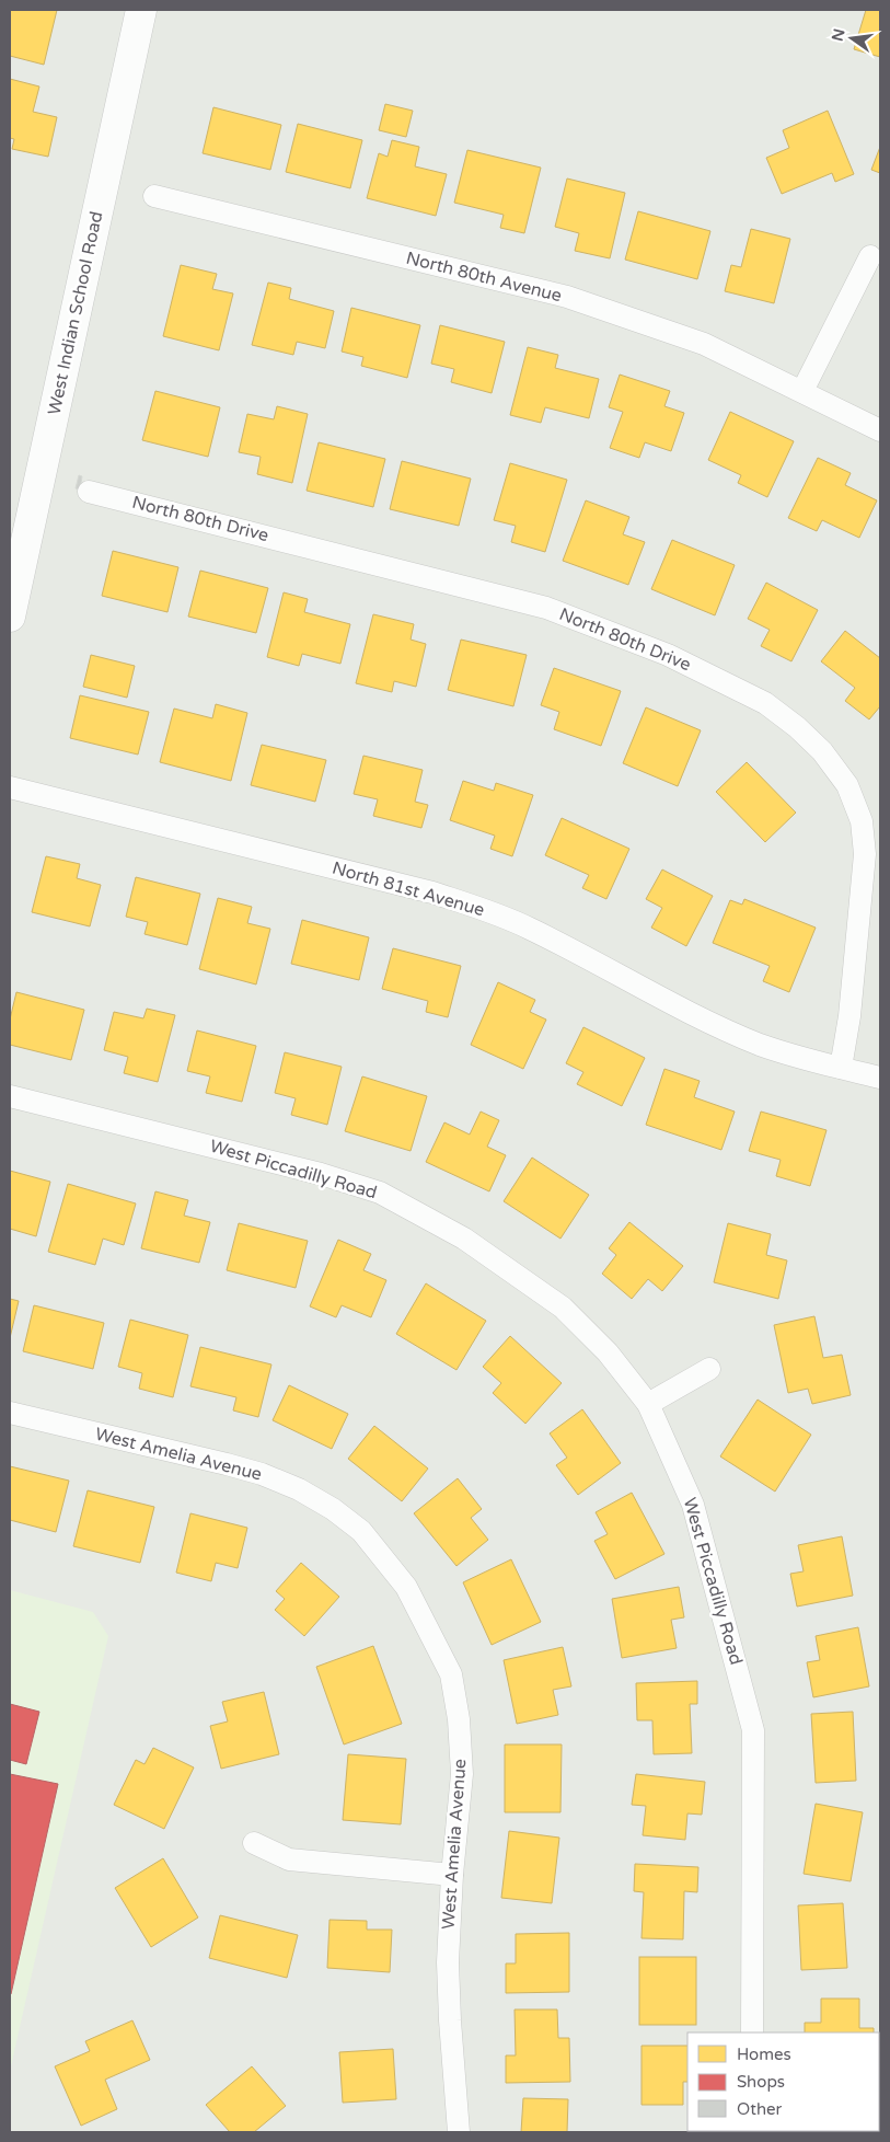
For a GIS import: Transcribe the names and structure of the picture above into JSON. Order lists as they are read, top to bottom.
{
  "streets": {
    "main road": ["West Indian School Road"],
    "street": [
      "North 80th Avenue",
      "North 80th Drive",
      "North 81st Avenue",
      "West Piccadilly Road",
      "West Amelia Avenue"
    ]
  },
  "crossings": [
    ["North 80th Drive", "North 81st Avenue"]
  ],
  "legend": ["Homes", "Shops", "Other"],
  "north": "left"
}
